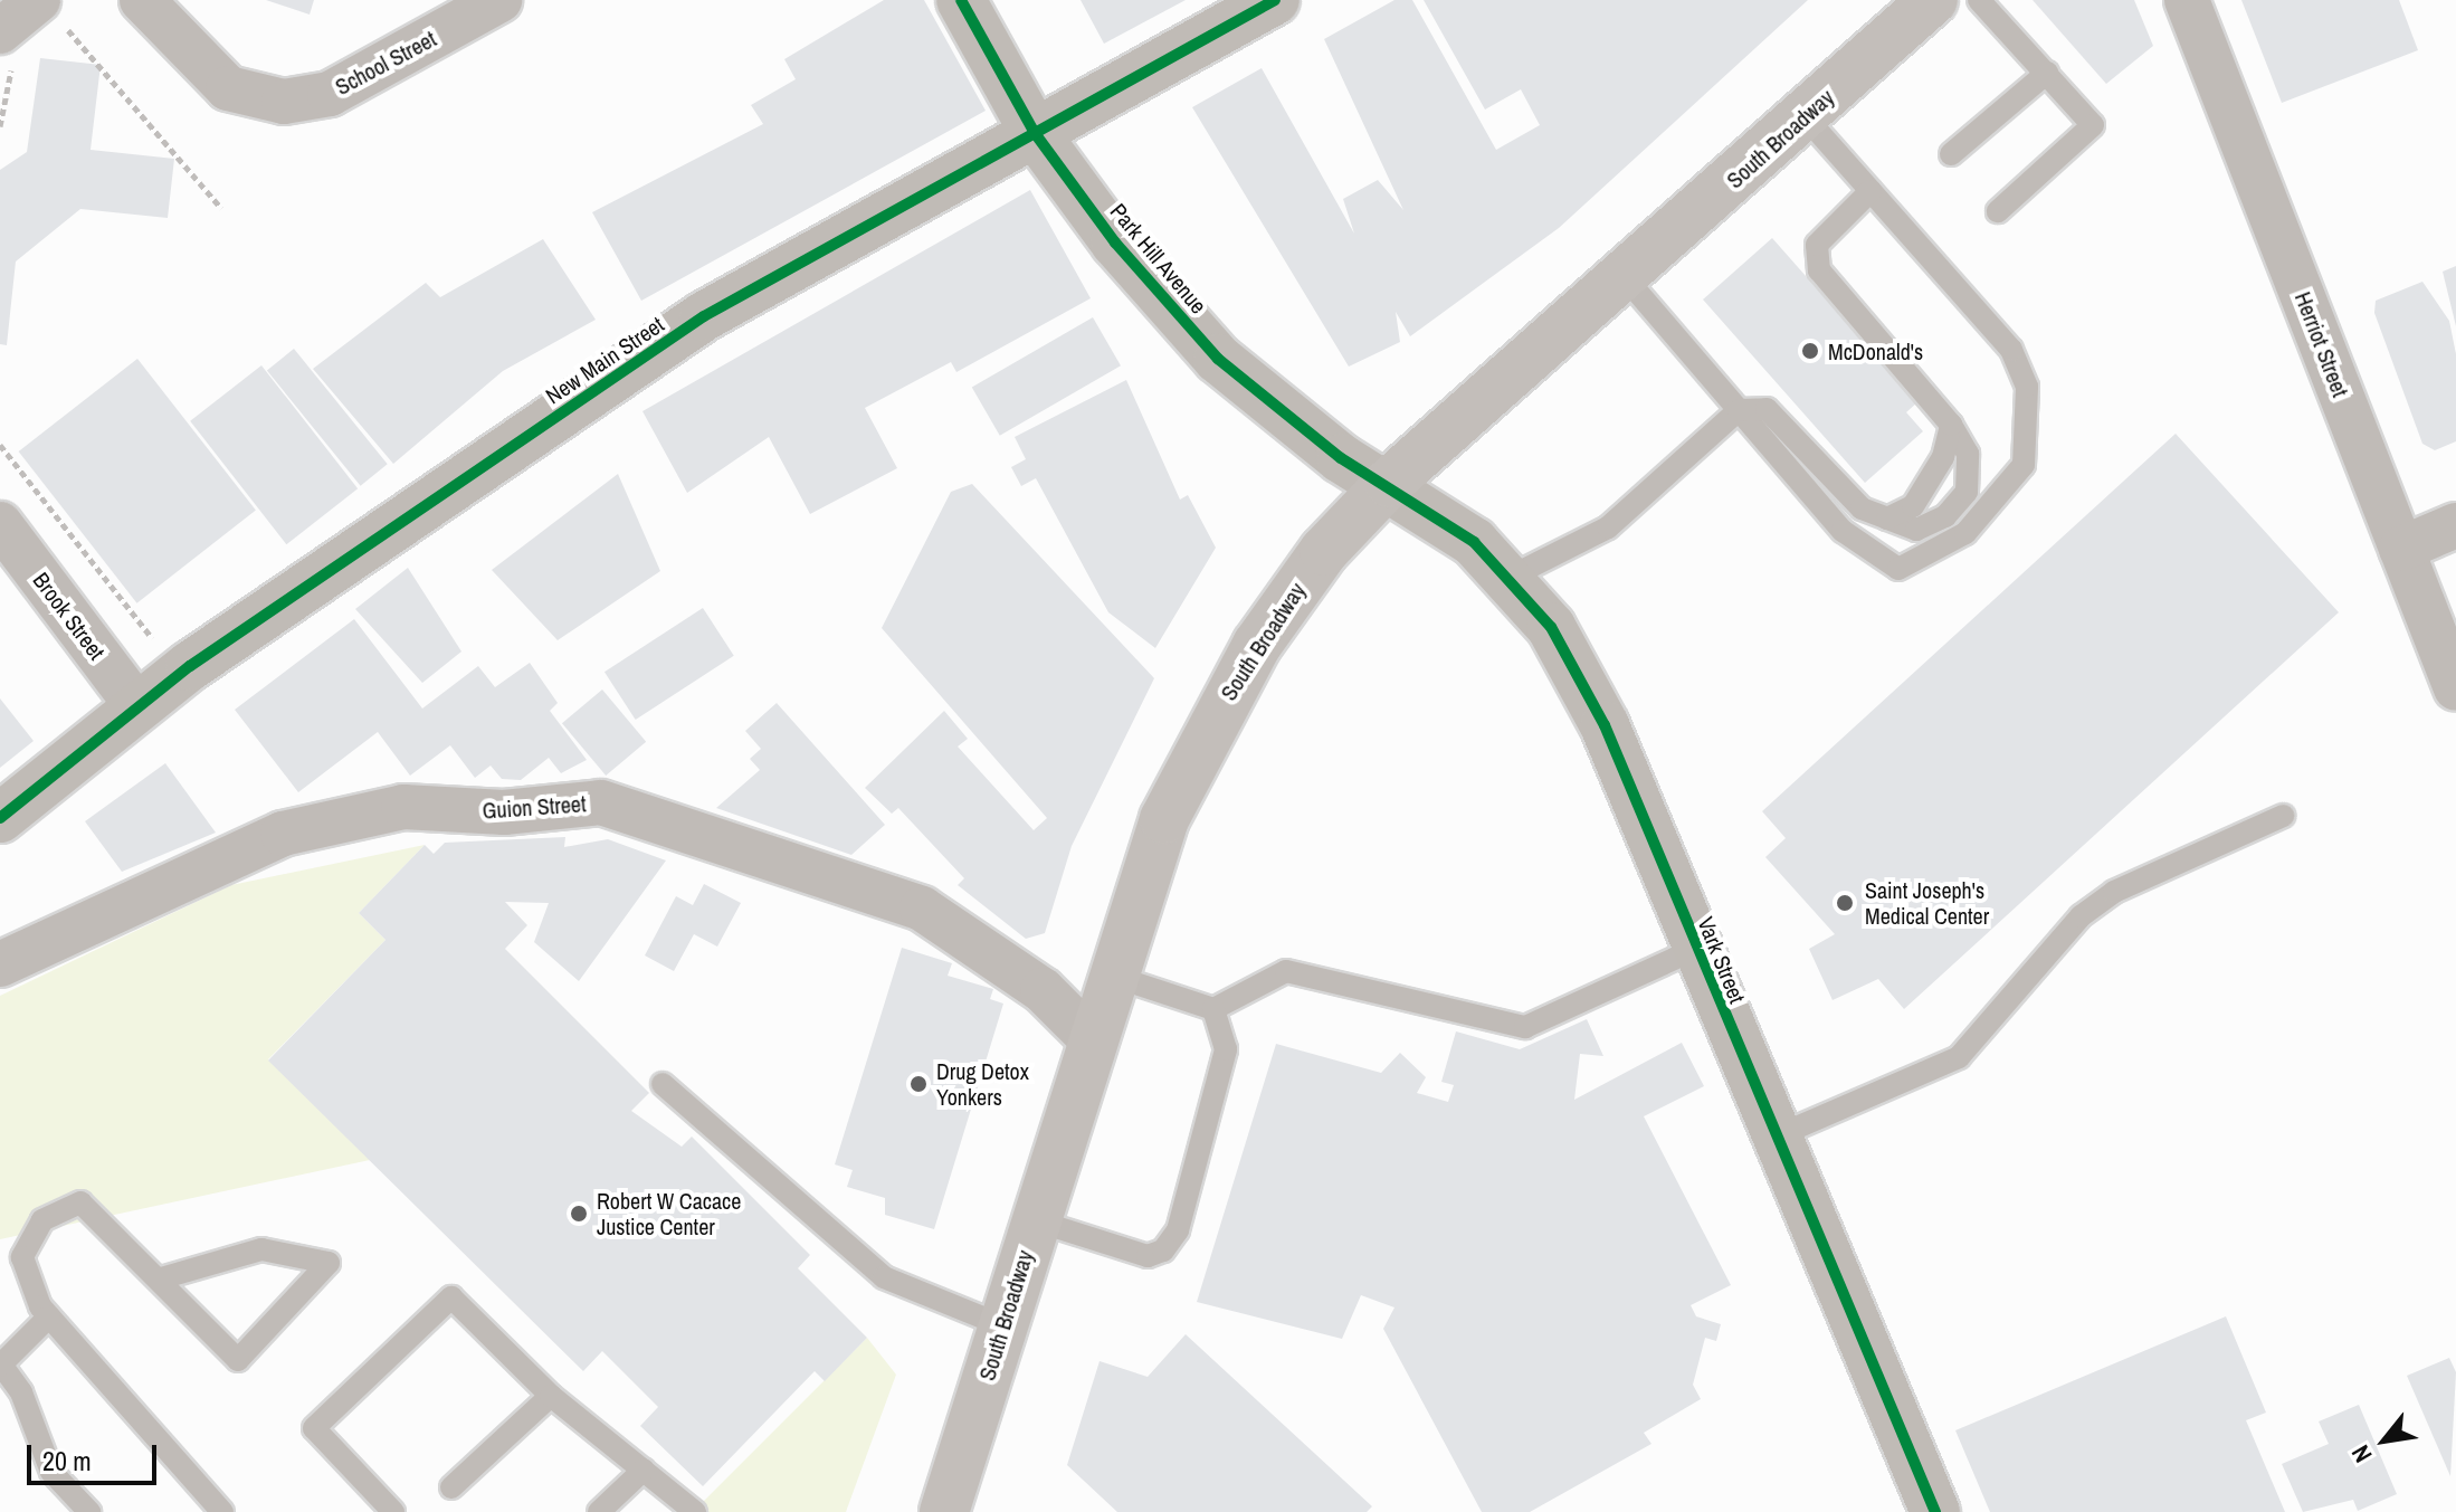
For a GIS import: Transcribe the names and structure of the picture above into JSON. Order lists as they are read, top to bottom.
{
  "streets": {
    "main road": ["South Broadway"],
    "street": [
      "School Street",
      "Park Hill Avenue",
      "Herriot Street",
      "New Main Street",
      "Brook Street",
      "Guion Street",
      "Vark Street"
    ]
  },
  "crossings": [
    ["South Broadway", "Park Hill Avenue"],
    ["South Broadway", "Guion Street"],
    ["South Broadway", "Vark Street"],
    ["Park Hill Avenue", "New Main Street"],
    ["Park Hill Avenue", "Vark Street"],
    ["New Main Street", "Brook Street"]
  ],
  "places": [
    "McDonald's",
    "Saint Joseph's Medical Center",
    "Drug Detox Yonkers",
    "Robert W Cacace Justice Center"
  ],
  "scale_bar": "20 m",
  "north": "bottom left"
}
